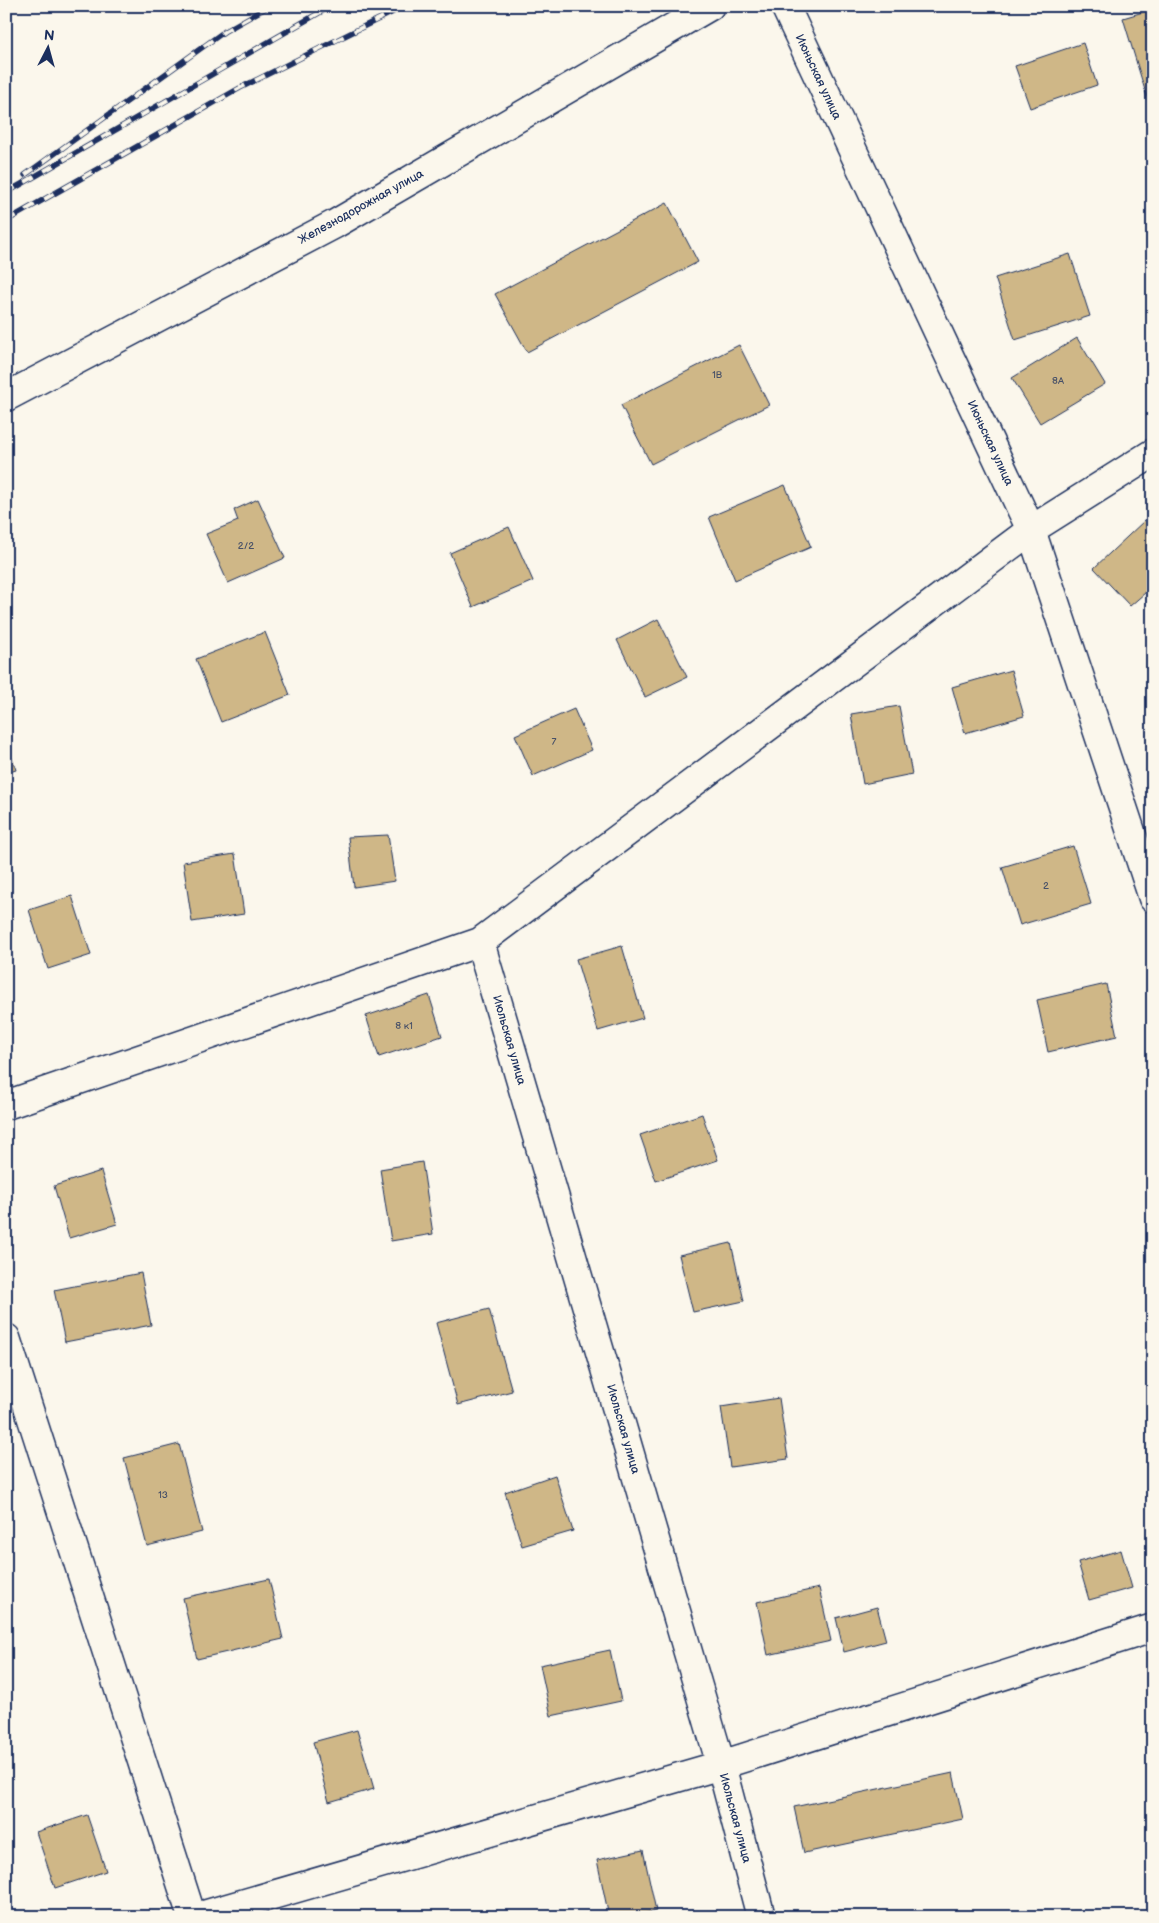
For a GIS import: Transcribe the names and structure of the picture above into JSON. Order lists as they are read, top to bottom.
{
  "streets": {
    "street": ["Июньская улица", "Железнодорожная улица", "Июльская улица"]
  },
  "house_numbers": [
    "1В",
    "8А",
    "2/2",
    "7",
    "2",
    "8 к1",
    "13"
  ],
  "north": "top"
}
